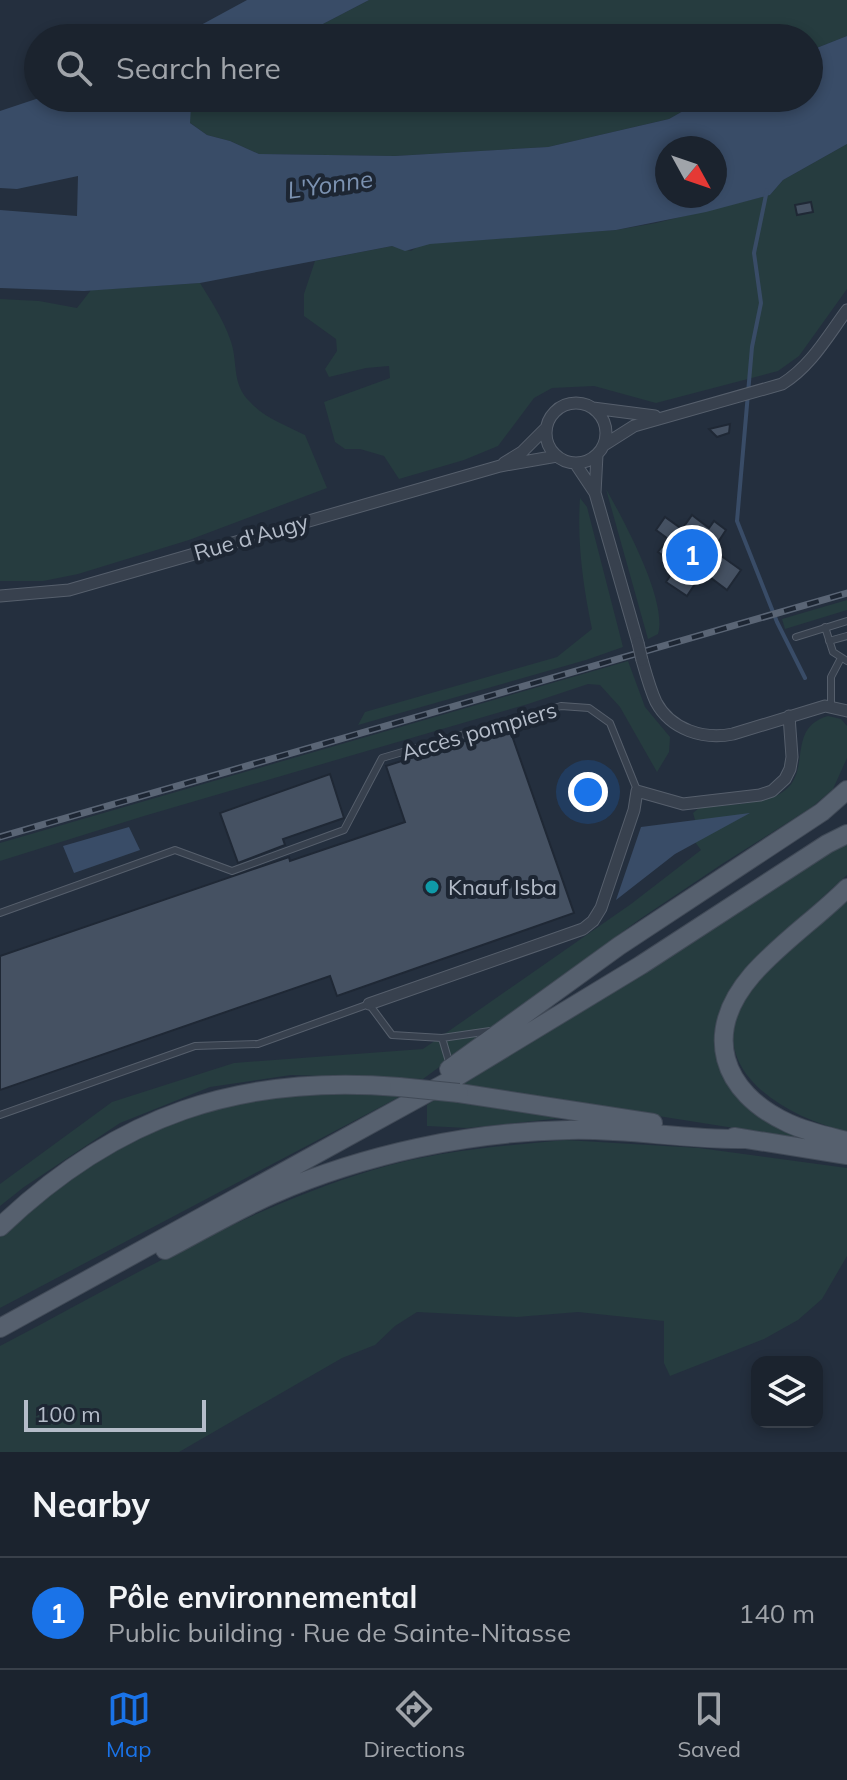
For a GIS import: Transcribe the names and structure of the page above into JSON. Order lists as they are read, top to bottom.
{
  "streets": {
    "street": ["Rue d'Augy"],
    "lane": ["Accès pompiers"]
  },
  "water": ["L'Yonne"],
  "places": ["Knauf Isba"],
  "scale_bar": "100 m",
  "north": "bottom right",
  "page": {
    "search": "Search here",
    "pins": "1",
    "scale": "100 m",
    "heading": "Nearby",
    "list": [
      {
        "mark": "1",
        "name": "Pôle environnemental",
        "note": "Public building · Rue de Sainte-Nitasse",
        "value": "140 m"
      }
    ],
    "nav": ["Map", "Directions", "Saved"]
  }
}
